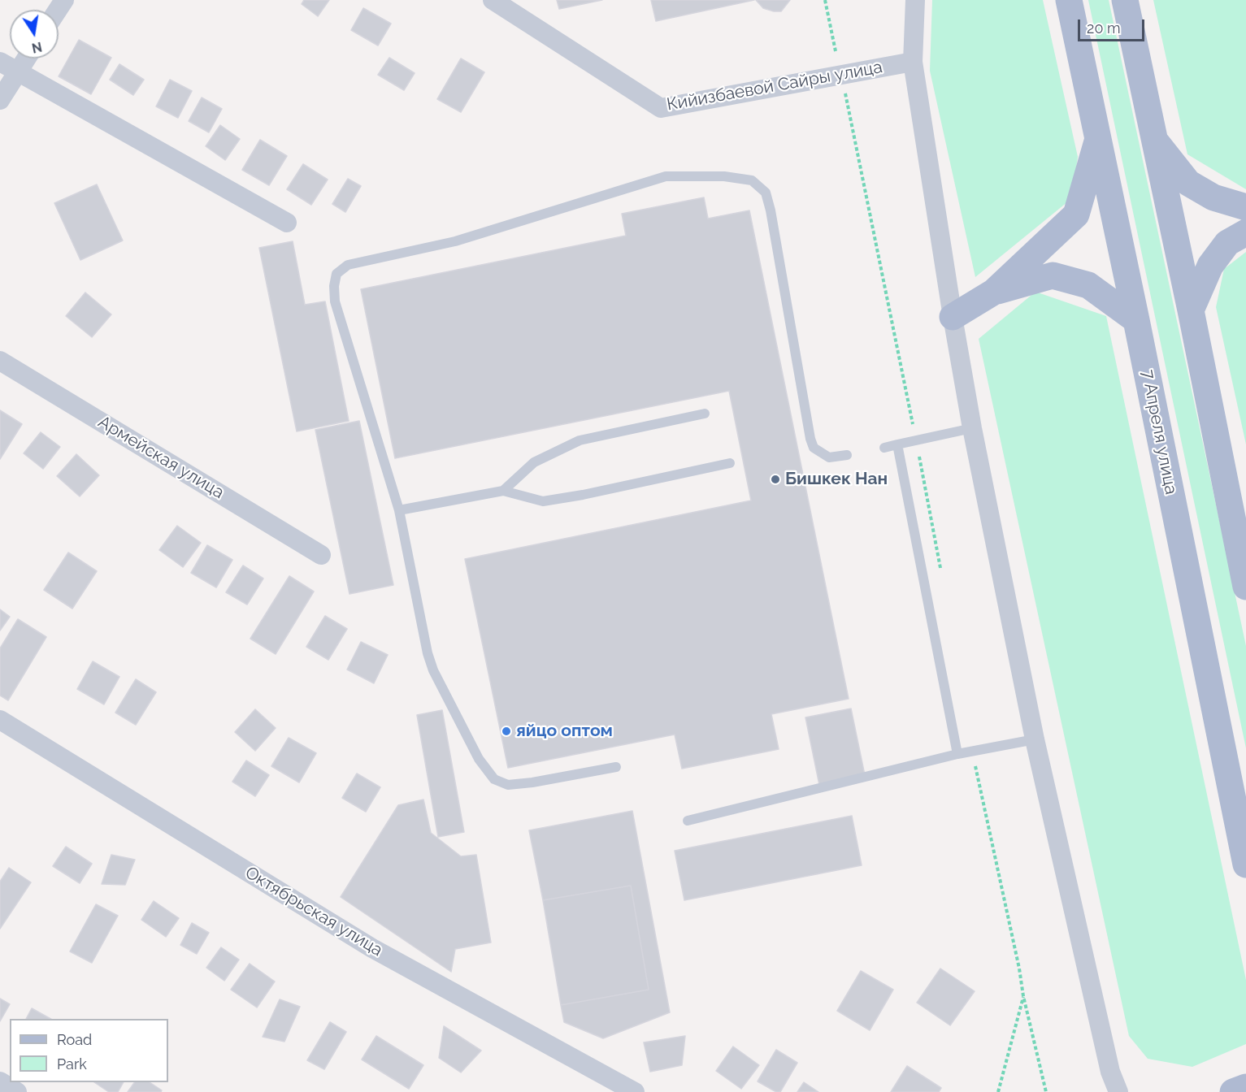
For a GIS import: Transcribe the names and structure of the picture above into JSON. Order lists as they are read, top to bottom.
{
  "streets": {
    "main road": ["7 Апреля улица"],
    "street": ["Кийизбаевой Сайры улица", "Армейская улица", "Октябрьская улица"]
  },
  "places": ["Бишкек Нан", "яйцо оптом"],
  "legend": ["Road", "Park"],
  "scale_bar": "20 m",
  "north": "bottom"
}
